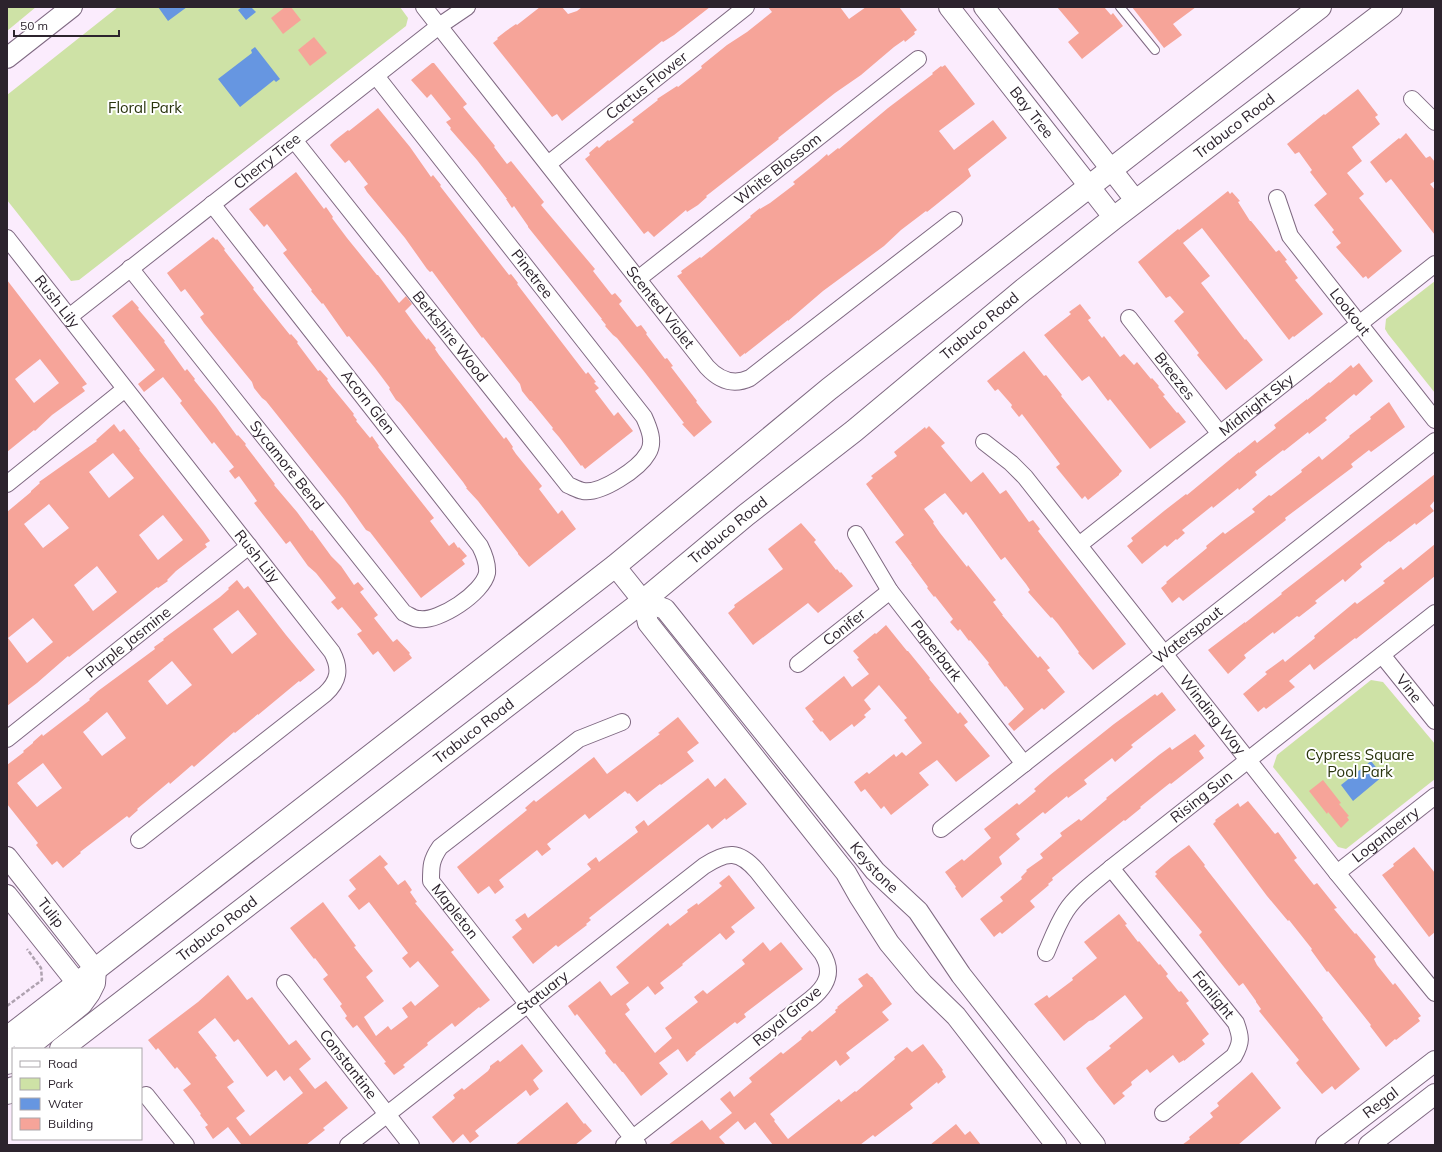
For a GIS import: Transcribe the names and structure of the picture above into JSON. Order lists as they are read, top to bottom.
{
  "streets": {
    "main road": ["Trabuco Road"],
    "street": [
      "Cactus Flower",
      "Bay Tree",
      "Cherry Tree",
      "White Blossom",
      "Pinetree",
      "Rush Lily",
      "Scented Violet",
      "Lookout",
      "Berkshire Wood",
      "Breezes",
      "Acorn Glen",
      "Midnight Sky",
      "Sycamore Bend",
      "Conifer",
      "Waterspout",
      "Purple Jasmine",
      "Paperbark",
      "Vine",
      "Winding Way",
      "Rising Sun",
      "Loganberry",
      "Keystone",
      "Mapleton",
      "Tulip",
      "Statuary",
      "Fanlight",
      "Royal Grove",
      "Constantine",
      "Regal"
    ]
  },
  "crossings": [
    ["Cactus Flower", "Scented Violet"],
    ["Bay Tree", "Trabuco Road"],
    ["Trabuco Road", "Keystone"],
    ["Cherry Tree", "Pinetree"],
    ["Cherry Tree", "Rush Lily"],
    ["Cherry Tree", "Scented Violet"],
    ["Cherry Tree", "Berkshire Wood"],
    ["Cherry Tree", "Acorn Glen"],
    ["Cherry Tree", "Sycamore Bend"],
    ["White Blossom", "Scented Violet"],
    ["Pinetree", "Berkshire Wood"],
    ["Rush Lily", "Purple Jasmine"],
    ["Lookout", "Midnight Sky"],
    ["Breezes", "Midnight Sky"],
    ["Acorn Glen", "Sycamore Bend"],
    ["Midnight Sky", "Winding Way"],
    ["Conifer", "Paperbark"],
    ["Waterspout", "Paperbark"],
    ["Waterspout", "Winding Way"],
    ["Vine", "Rising Sun"],
    ["Winding Way", "Rising Sun"],
    ["Winding Way", "Loganberry"],
    ["Rising Sun", "Fanlight"],
    ["Mapleton", "Statuary"],
    ["Mapleton", "Royal Grove"],
    ["Statuary", "Royal Grove"],
    ["Statuary", "Constantine"]
  ],
  "parks": ["Floral Park", "Cypress Square Pool Park"],
  "legend": [
    "Road",
    "Park",
    "Water",
    "Building"
  ],
  "scale_bar": "50 m"
}
